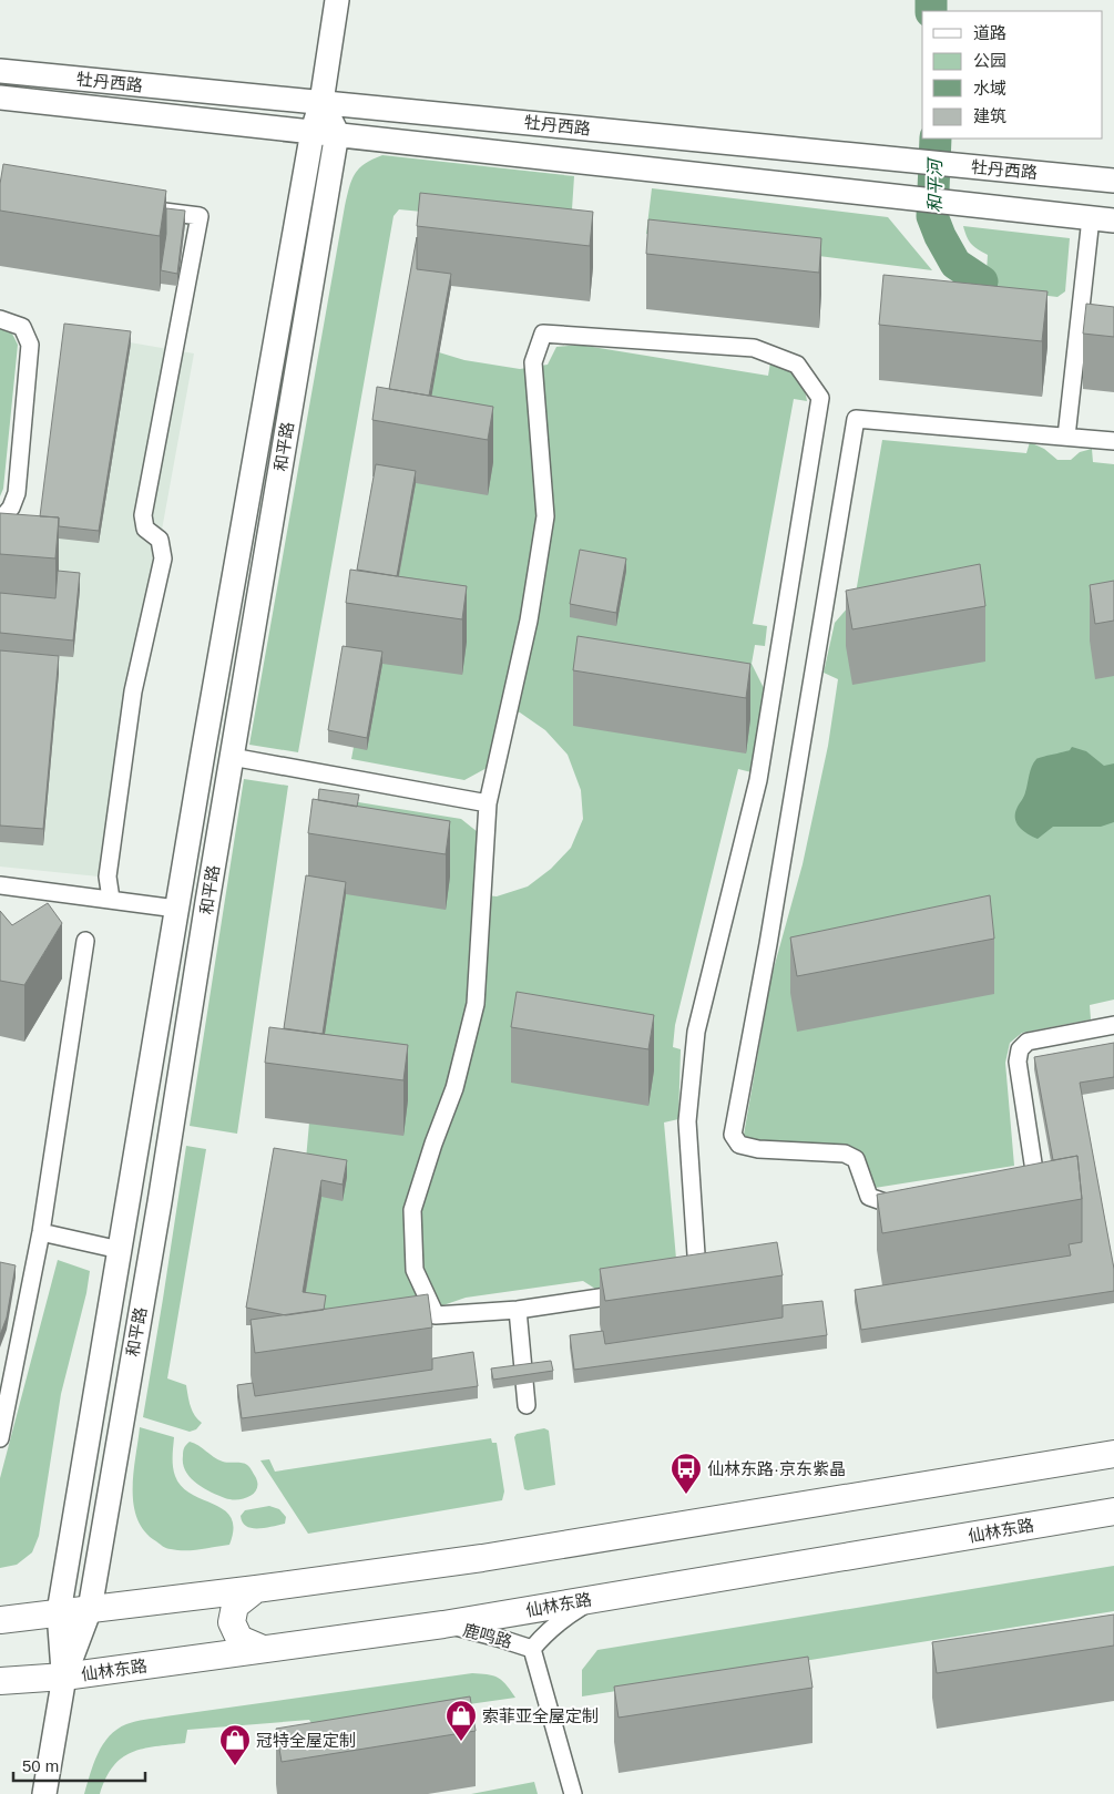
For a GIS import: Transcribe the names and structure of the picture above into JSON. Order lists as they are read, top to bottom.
{
  "streets": {
    "main road": ["仙林东路"],
    "street": ["牡丹西路", "和平路", "鹿鸣路"]
  },
  "crossings": [
    ["牡丹西路", "和平路"],
    ["和平路", "仙林东路"],
    ["仙林东路", "鹿鸣路"]
  ],
  "water": ["和平河"],
  "places": {
    "bus stop": ["仙林东路·京东紫晶"],
    "shop": ["索菲亚全屋定制", "冠特全屋定制"]
  },
  "legend": [
    "道路",
    "公园",
    "水域",
    "建筑"
  ],
  "scale_bar": "50 m"
}
